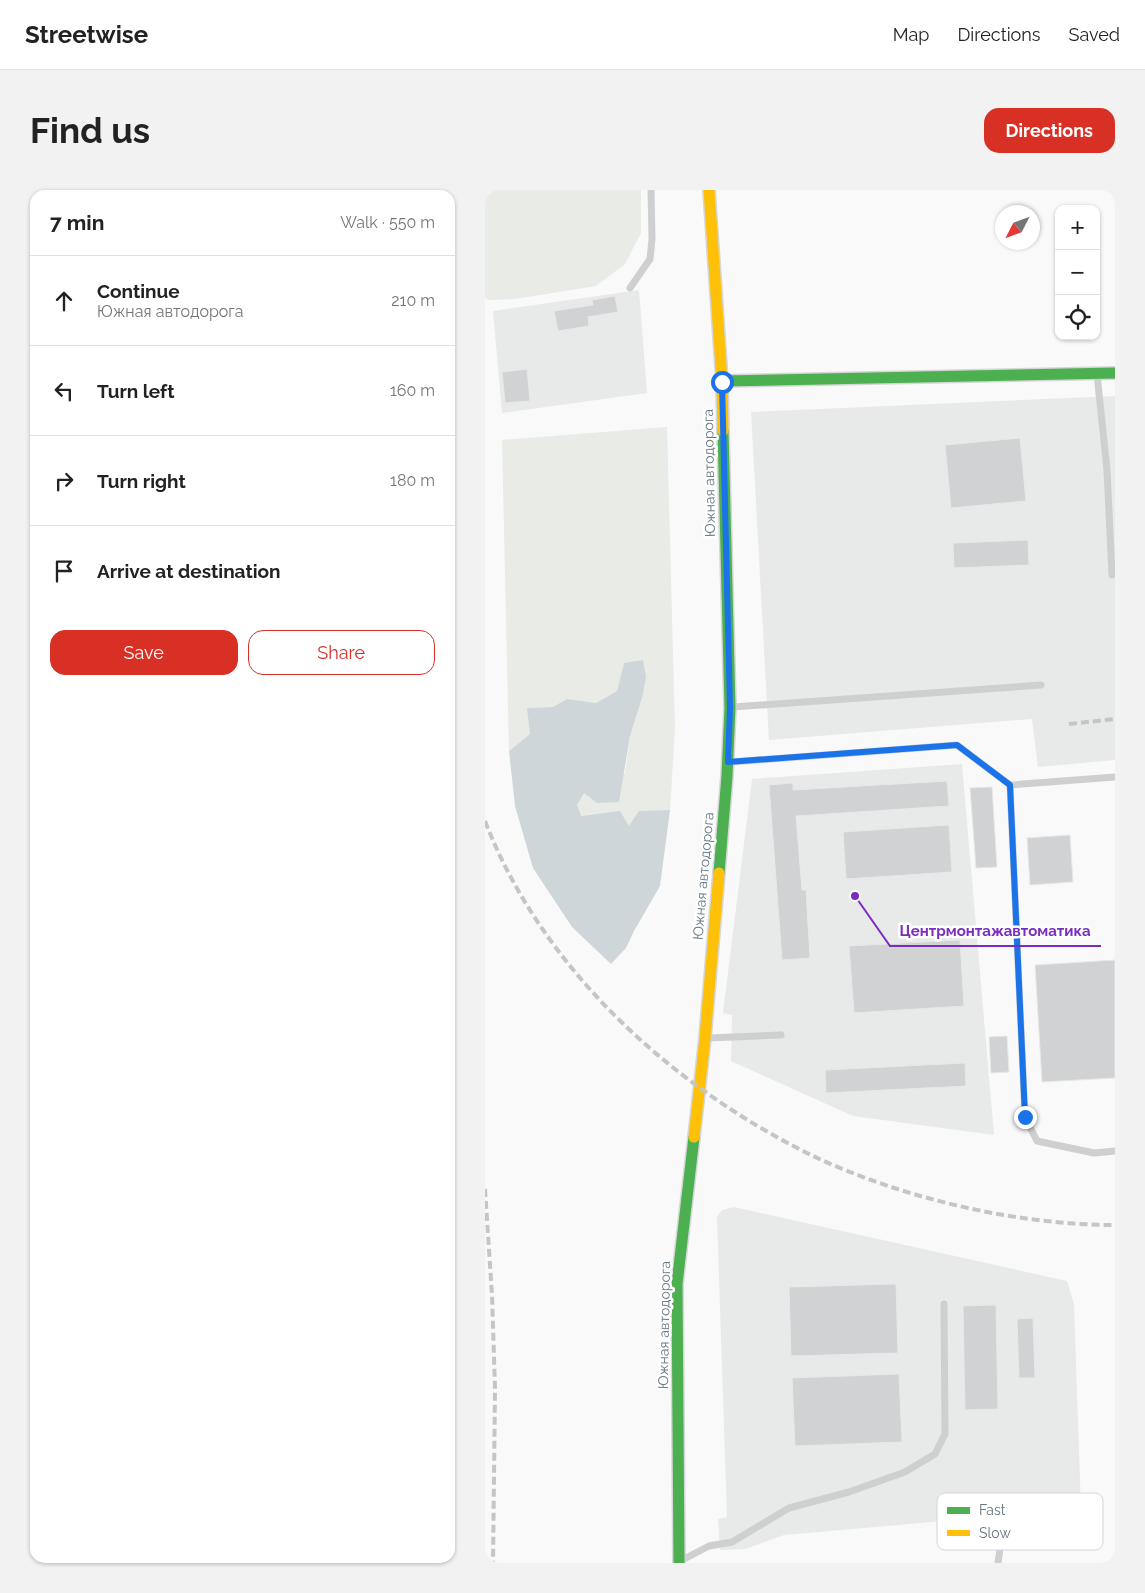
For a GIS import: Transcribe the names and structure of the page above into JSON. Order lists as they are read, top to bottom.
{
  "streets": {
    "main road": ["Южная автодорога"]
  },
  "places": ["Центрмонтажавтоматика"],
  "legend": ["Fast", "Slow"],
  "north": "bottom left",
  "page": {
    "header": "Streetwise",
    "nav": ["Map", "Directions", "Saved"],
    "buttons": [
      "Directions",
      ["Save", "Share"]
    ],
    "title": "Find us",
    "heading": ["7 min", "Walk · 550 m"],
    "map_buttons": ["+", "−"],
    "list": [
      ["Continue", "Южная автодорога", "210 m"],
      ["Turn left", "160 m"],
      ["Turn right", "180 m"],
      "Arrive at destination"
    ]
  }
}
